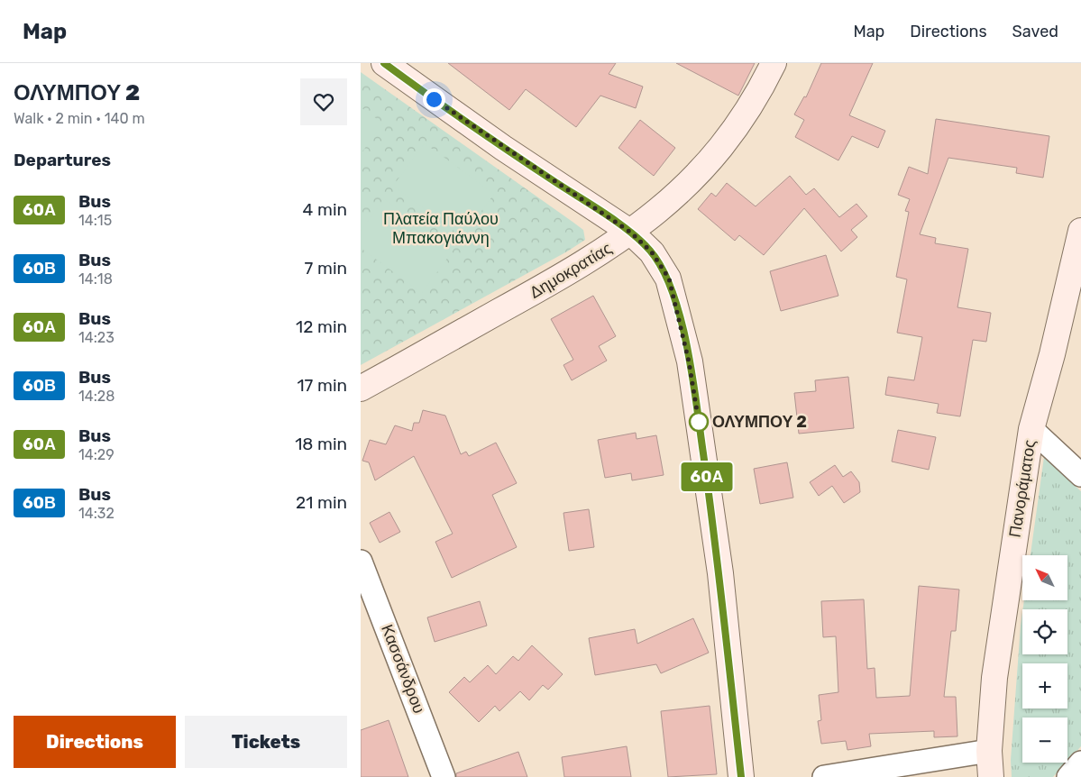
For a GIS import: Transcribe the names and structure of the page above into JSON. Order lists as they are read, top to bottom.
{
  "streets": {
    "street": ["Δημοκρατίας", "Πανοράματος", "Κασσάνδρου"]
  },
  "parks": ["Πλατεία Παύλου Μπακογιάννη"],
  "places": ["ΟΛΥΜΠΟΥ 2"],
  "lines": ["bus line 60Α"],
  "north": "top left",
  "page": {
    "header": "Map",
    "nav": ["Map", "Directions", "Saved"],
    "heading": [
      ["ΟΛΥΜΠΟΥ 2", "Walk · 2 min · 140 m"],
      "Departures"
    ],
    "on_map": "60Α",
    "list": [
      {
        "mark": "60Α",
        "name": "Bus",
        "note": "14:15",
        "value": "4 min"
      },
      {
        "mark": "60Β",
        "name": "Bus",
        "note": "14:18",
        "value": "7 min"
      },
      {
        "mark": "60Α",
        "name": "Bus",
        "note": "14:23",
        "value": "12 min"
      },
      {
        "mark": "60Β",
        "name": "Bus",
        "note": "14:28",
        "value": "17 min"
      },
      {
        "mark": "60Α",
        "name": "Bus",
        "note": "14:29",
        "value": "18 min"
      },
      {
        "mark": "60Β",
        "name": "Bus",
        "note": "14:32",
        "value": "21 min"
      }
    ],
    "map_buttons": ["+", "−"],
    "buttons": ["Directions", "Tickets"]
  }
}
